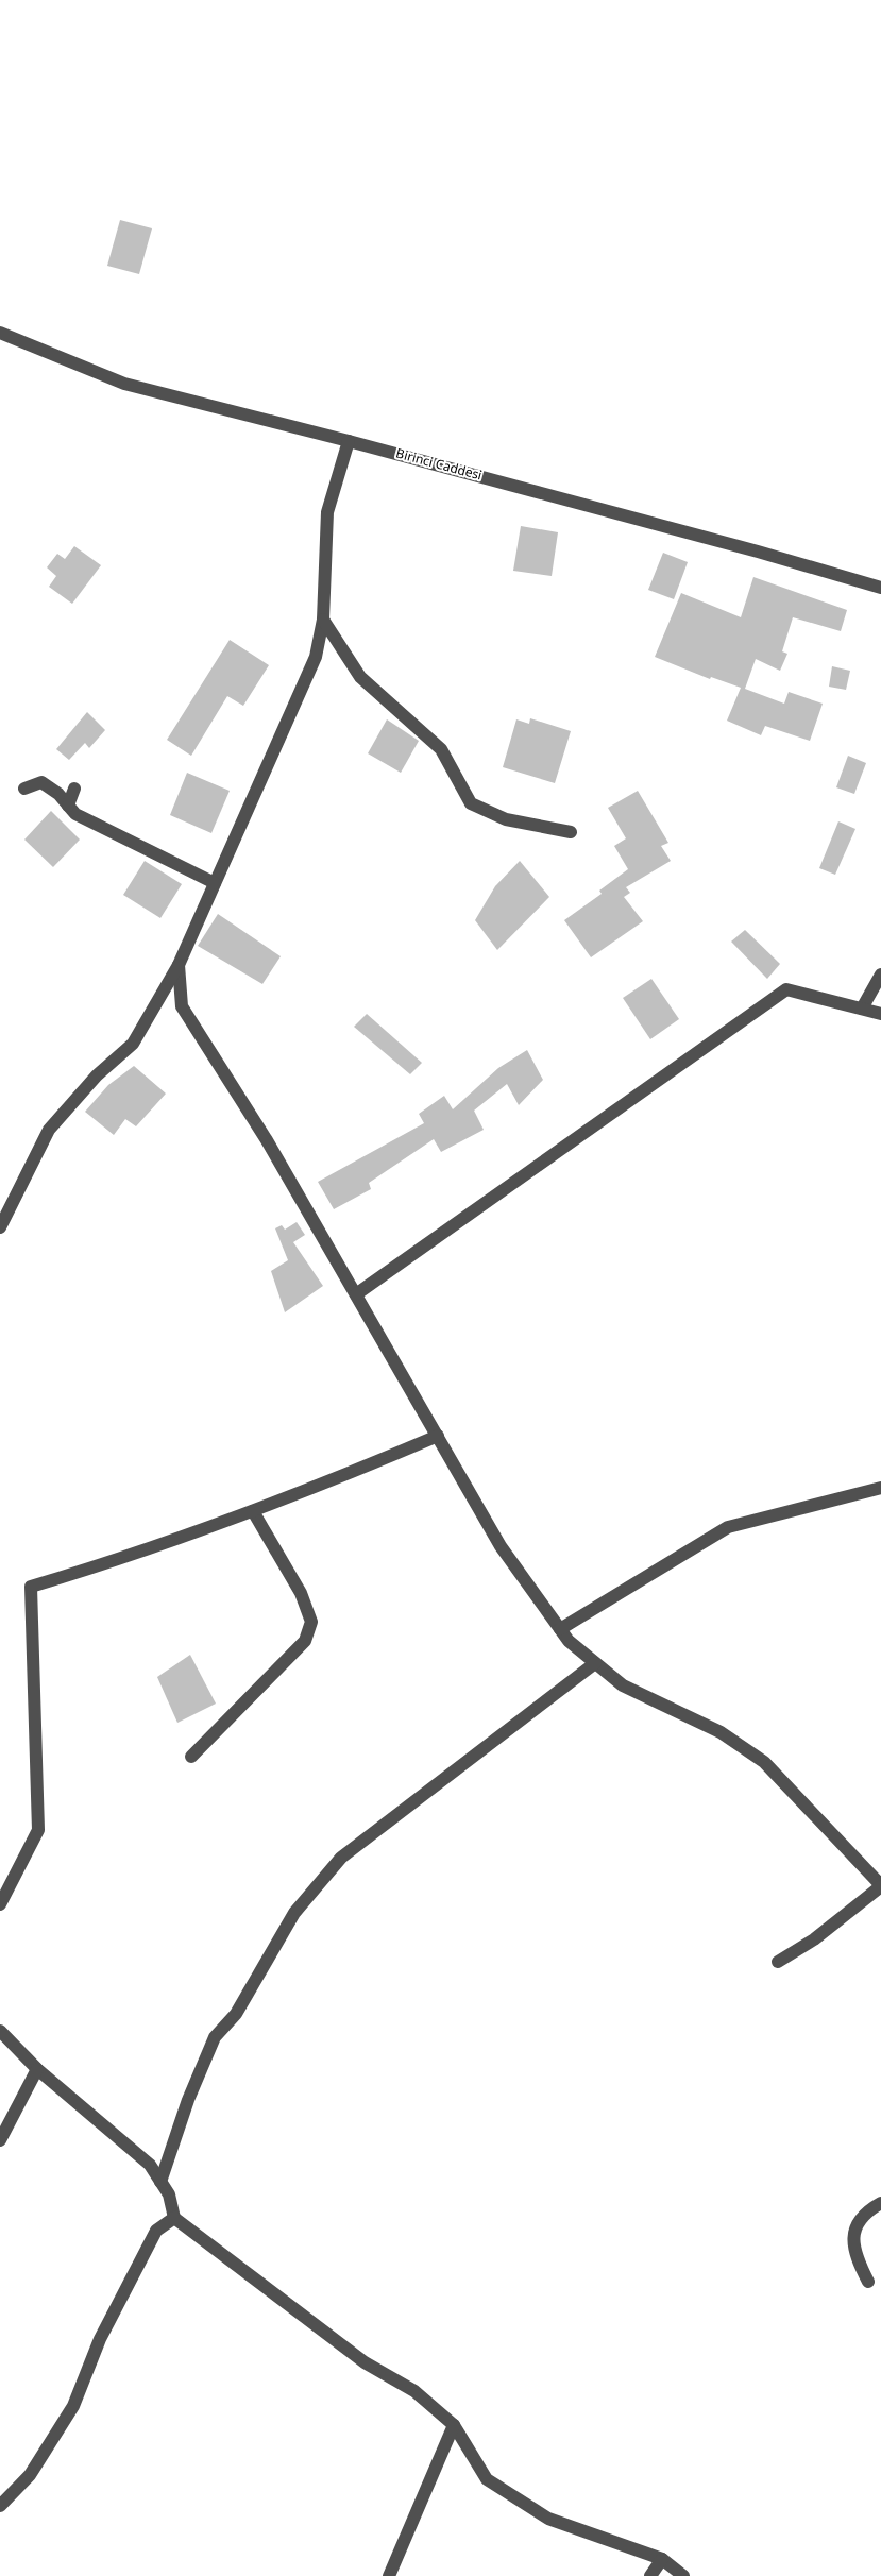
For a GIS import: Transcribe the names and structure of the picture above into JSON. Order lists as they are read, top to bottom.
{
  "streets": {
    "street": ["Birinci Caddesi"]
  }
}
